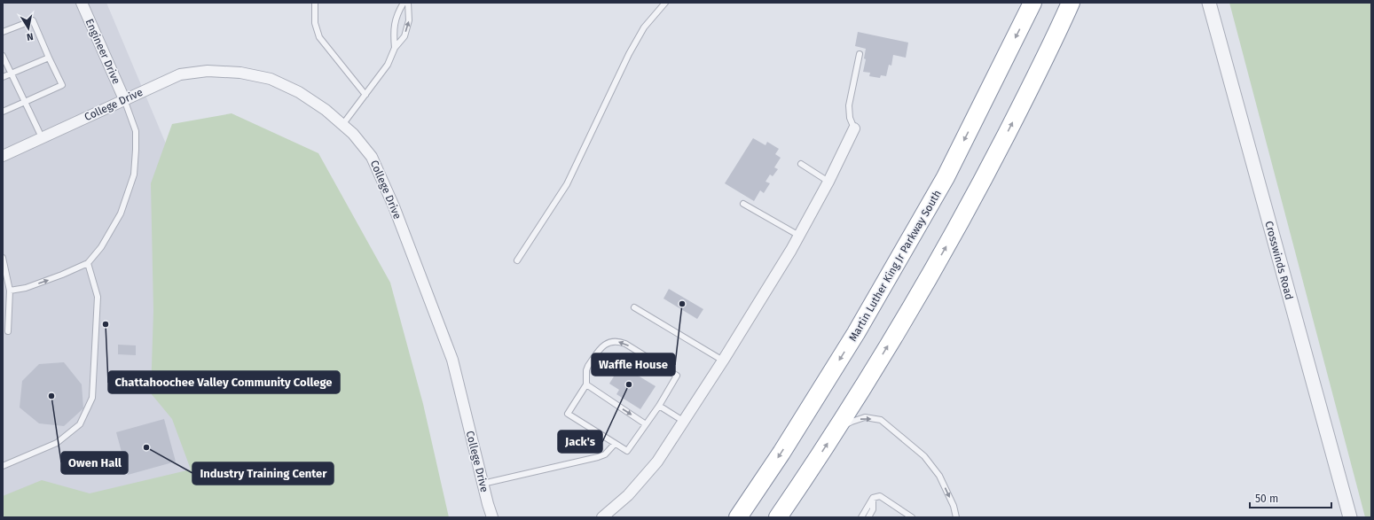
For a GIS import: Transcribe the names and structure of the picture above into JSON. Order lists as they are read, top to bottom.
{
  "streets": {
    "highway": ["Martin Luther King Jr Parkway South"],
    "street": ["Engineer Drive", "College Drive", "Crosswinds Road"]
  },
  "crossings": [
    ["Engineer Drive", "College Drive"]
  ],
  "places": [
    "Waffle House",
    "Chattahoochee Valley Community College",
    "Jack's",
    "Owen Hall",
    "Industry Training Center"
  ],
  "scale_bar": "50 m",
  "north": "bottom"
}
